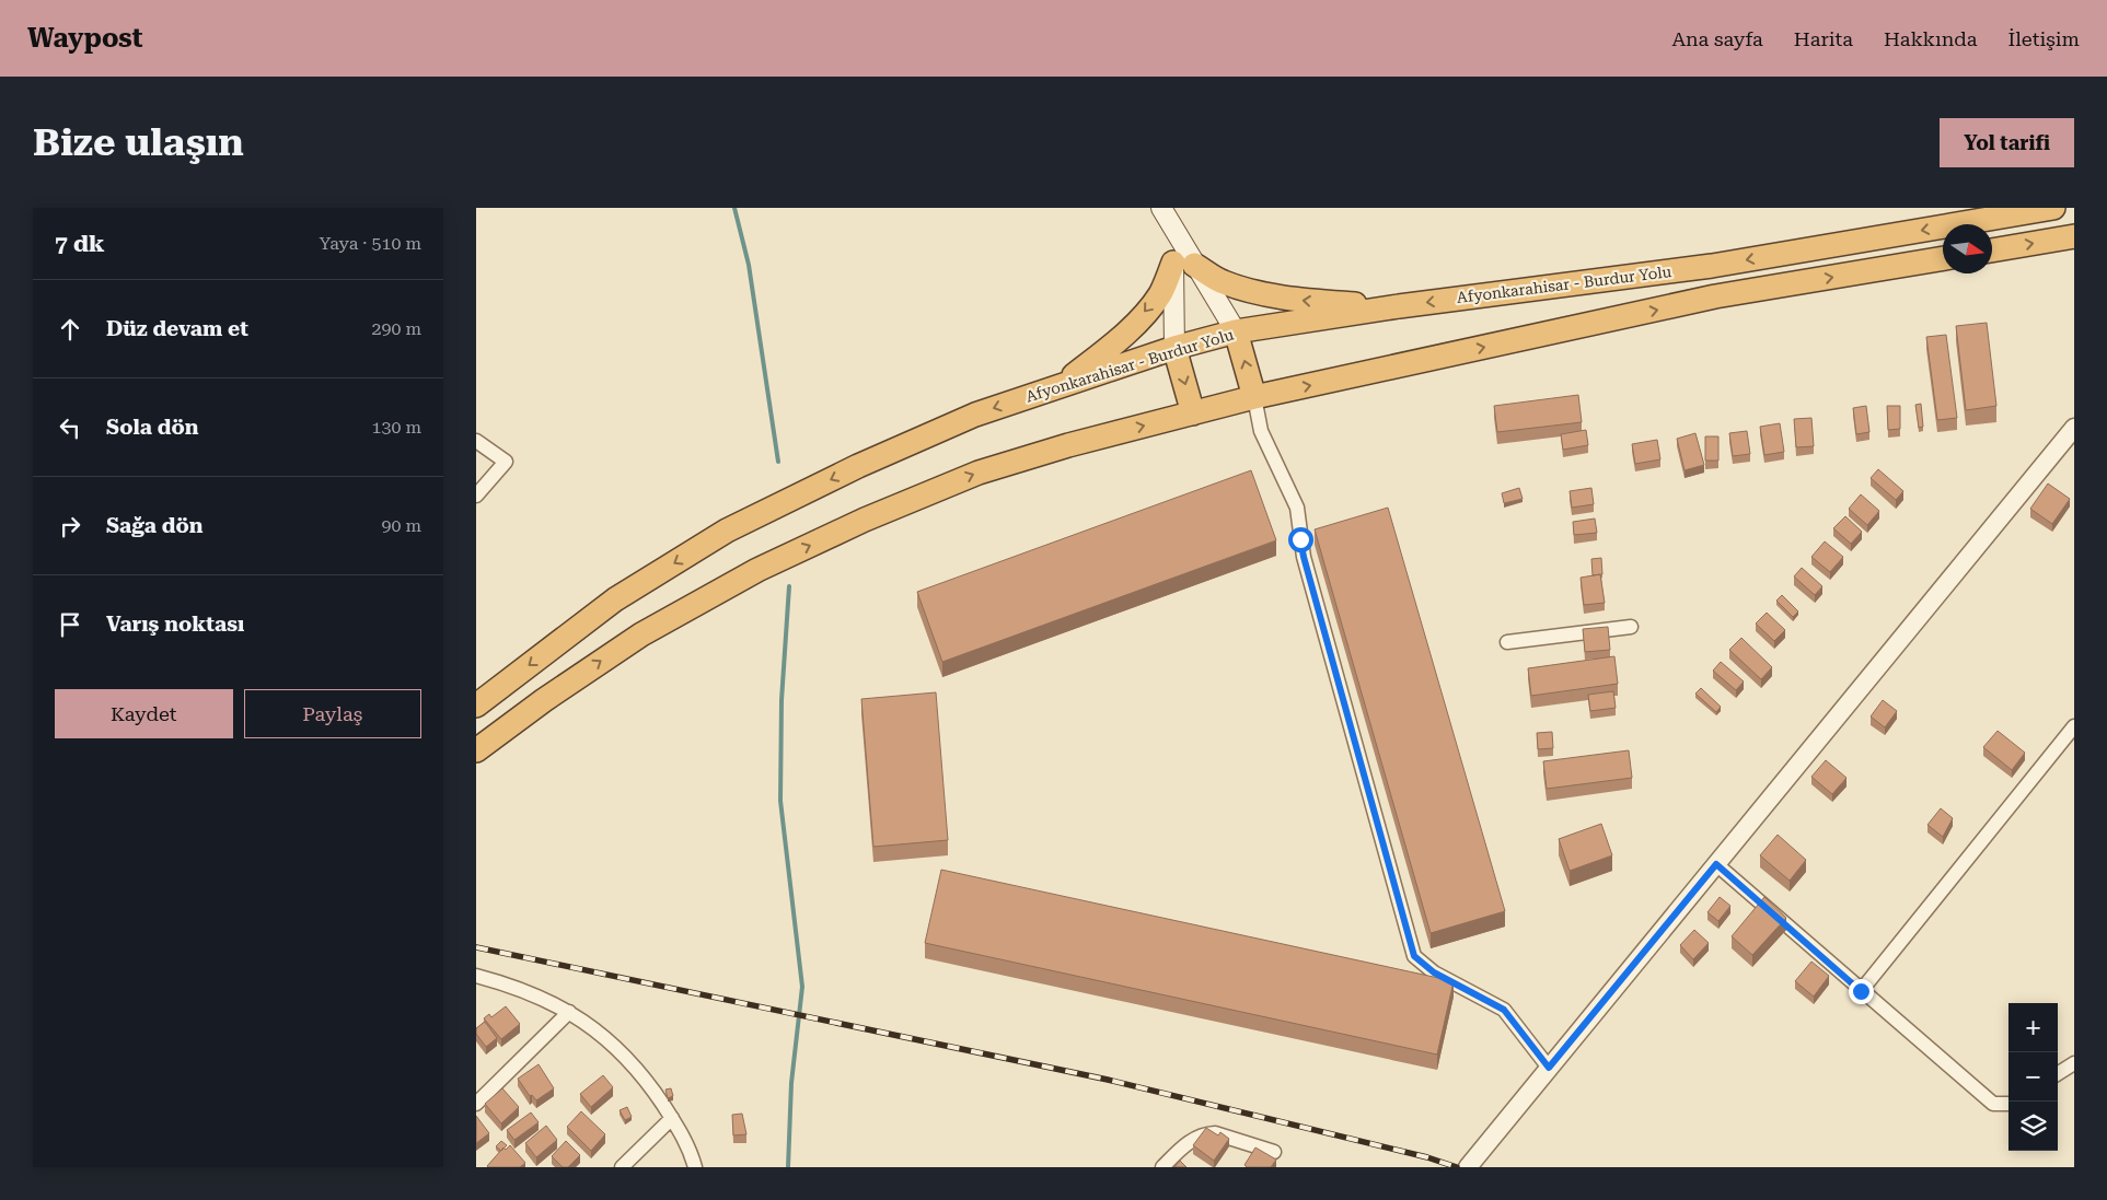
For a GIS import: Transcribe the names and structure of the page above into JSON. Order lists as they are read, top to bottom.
{
  "streets": {
    "highway": ["Afyonkarahisar - Burdur Yolu"]
  },
  "north": "right",
  "page": {
    "header": "Waypost",
    "nav": [
      "Ana sayfa",
      "Harita",
      "Hakkında",
      "İletişim"
    ],
    "buttons": [
      "Yol tarifi",
      ["Kaydet", "Paylaş"]
    ],
    "title": "Bize ulaşın",
    "heading": ["7 dk", "Yaya · 510 m"],
    "list": [
      ["Düz devam et", "290 m"],
      ["Sola dön", "130 m"],
      ["Sağa dön", "90 m"],
      "Varış noktası"
    ],
    "map_buttons": ["+", "−"]
  }
}
